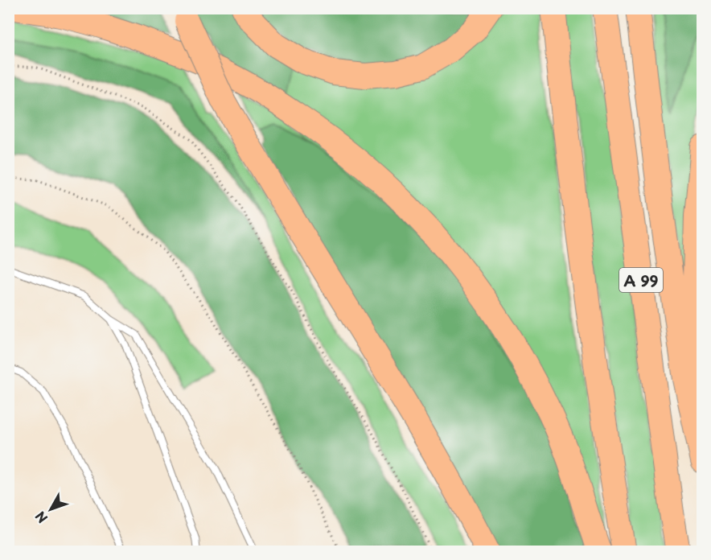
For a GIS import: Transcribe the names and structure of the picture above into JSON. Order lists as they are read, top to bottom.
{
  "streets": {
    "highway": ["A 99"]
  },
  "north": "bottom left"
}
